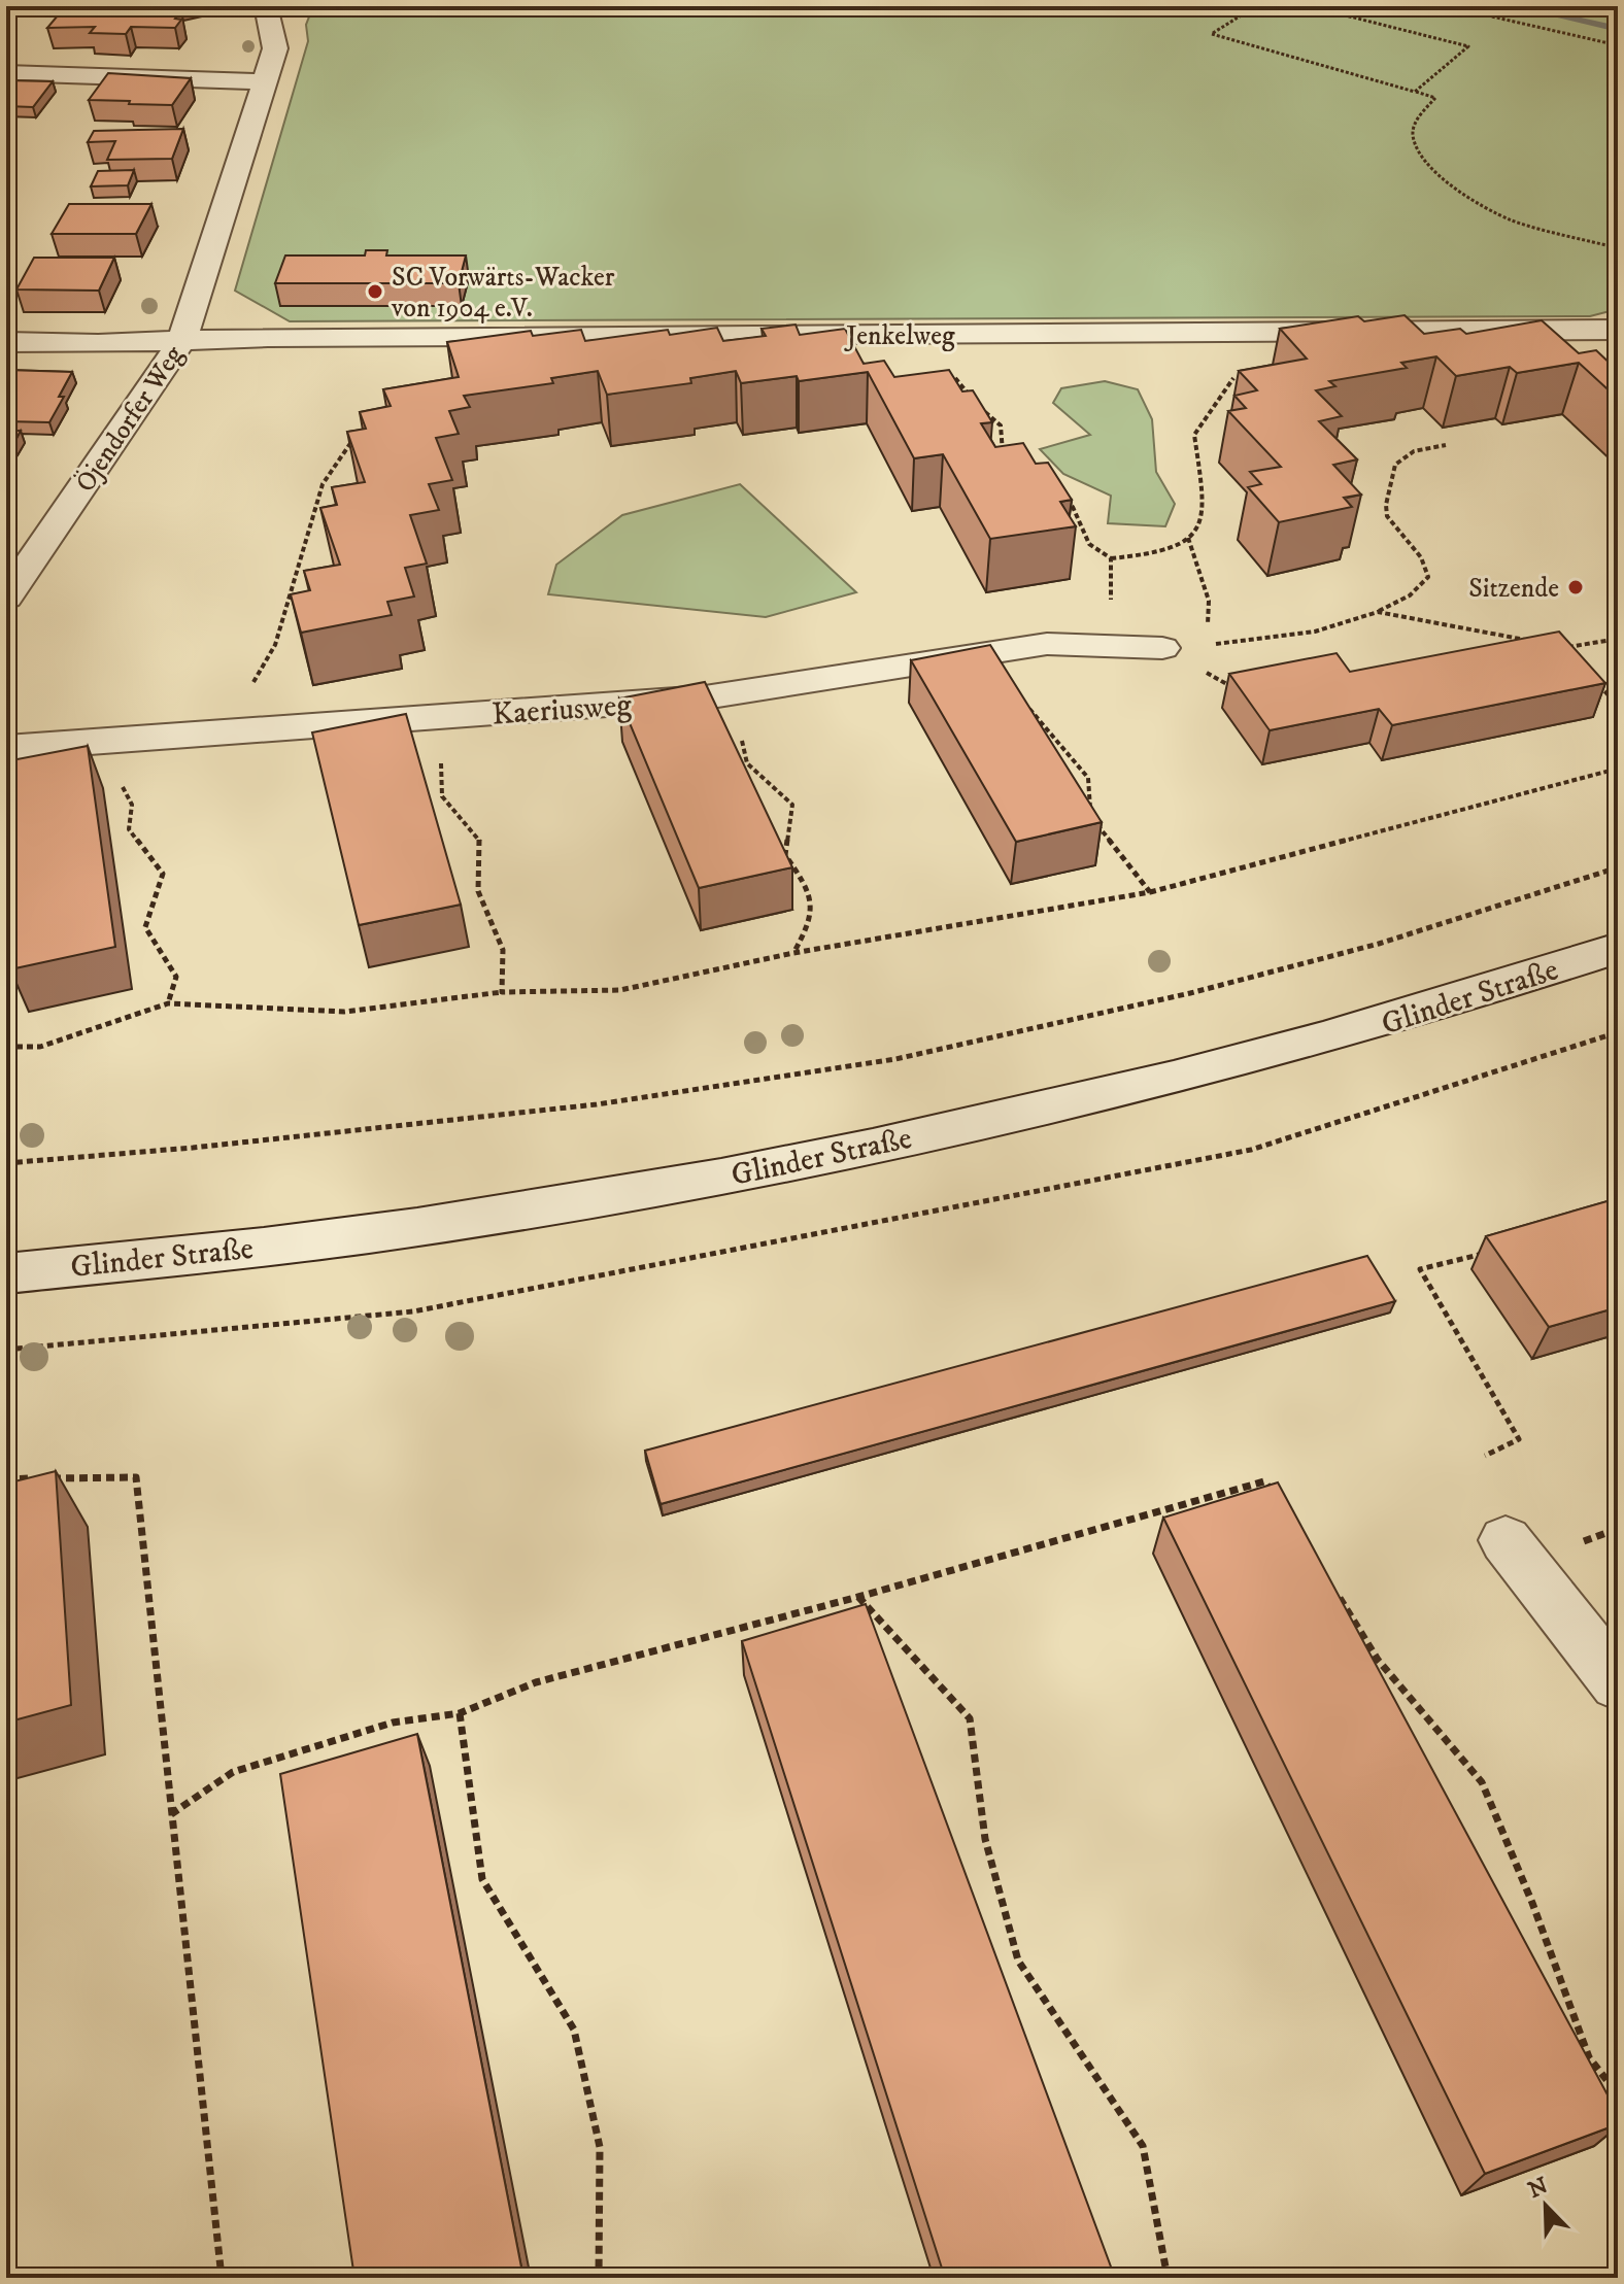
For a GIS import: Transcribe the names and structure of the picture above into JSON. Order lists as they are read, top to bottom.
{
  "streets": {
    "street": [
      "Jenkelweg",
      "Öjendorfer Weg",
      "Kaeriusweg",
      "Glinder Straße"
    ]
  },
  "crossings": [
    ["Jenkelweg", "Öjendorfer Weg"]
  ],
  "places": ["SC Vorwärts-Wacker von 1904 e.V.", "Sitzende"],
  "north": "top left"
}
